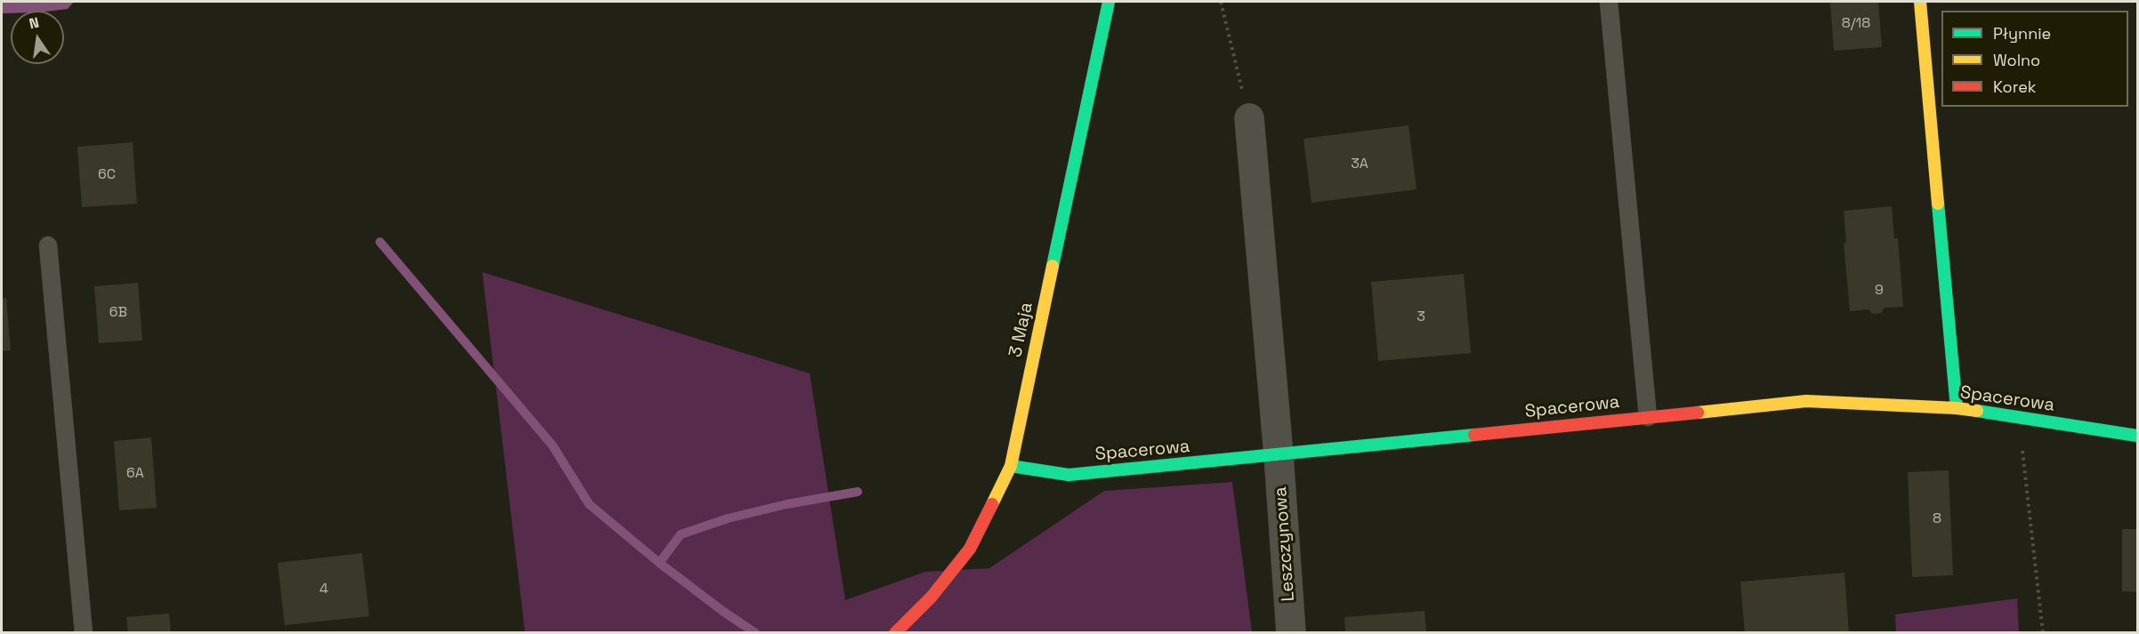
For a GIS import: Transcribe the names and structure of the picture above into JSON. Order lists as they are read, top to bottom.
{
  "streets": {
    "street": ["3 Maja", "Spacerowa", "Leszczynowa"]
  },
  "crossings": [
    ["3 Maja", "Spacerowa"],
    ["Spacerowa", "Leszczynowa"]
  ],
  "house_numbers": [
    "8/18",
    "3A",
    "6C",
    "9",
    "6B",
    "3",
    "6A",
    "8",
    "4"
  ],
  "legend": ["Płynnie", "Wolno", "Korek"],
  "north": "top"
}
